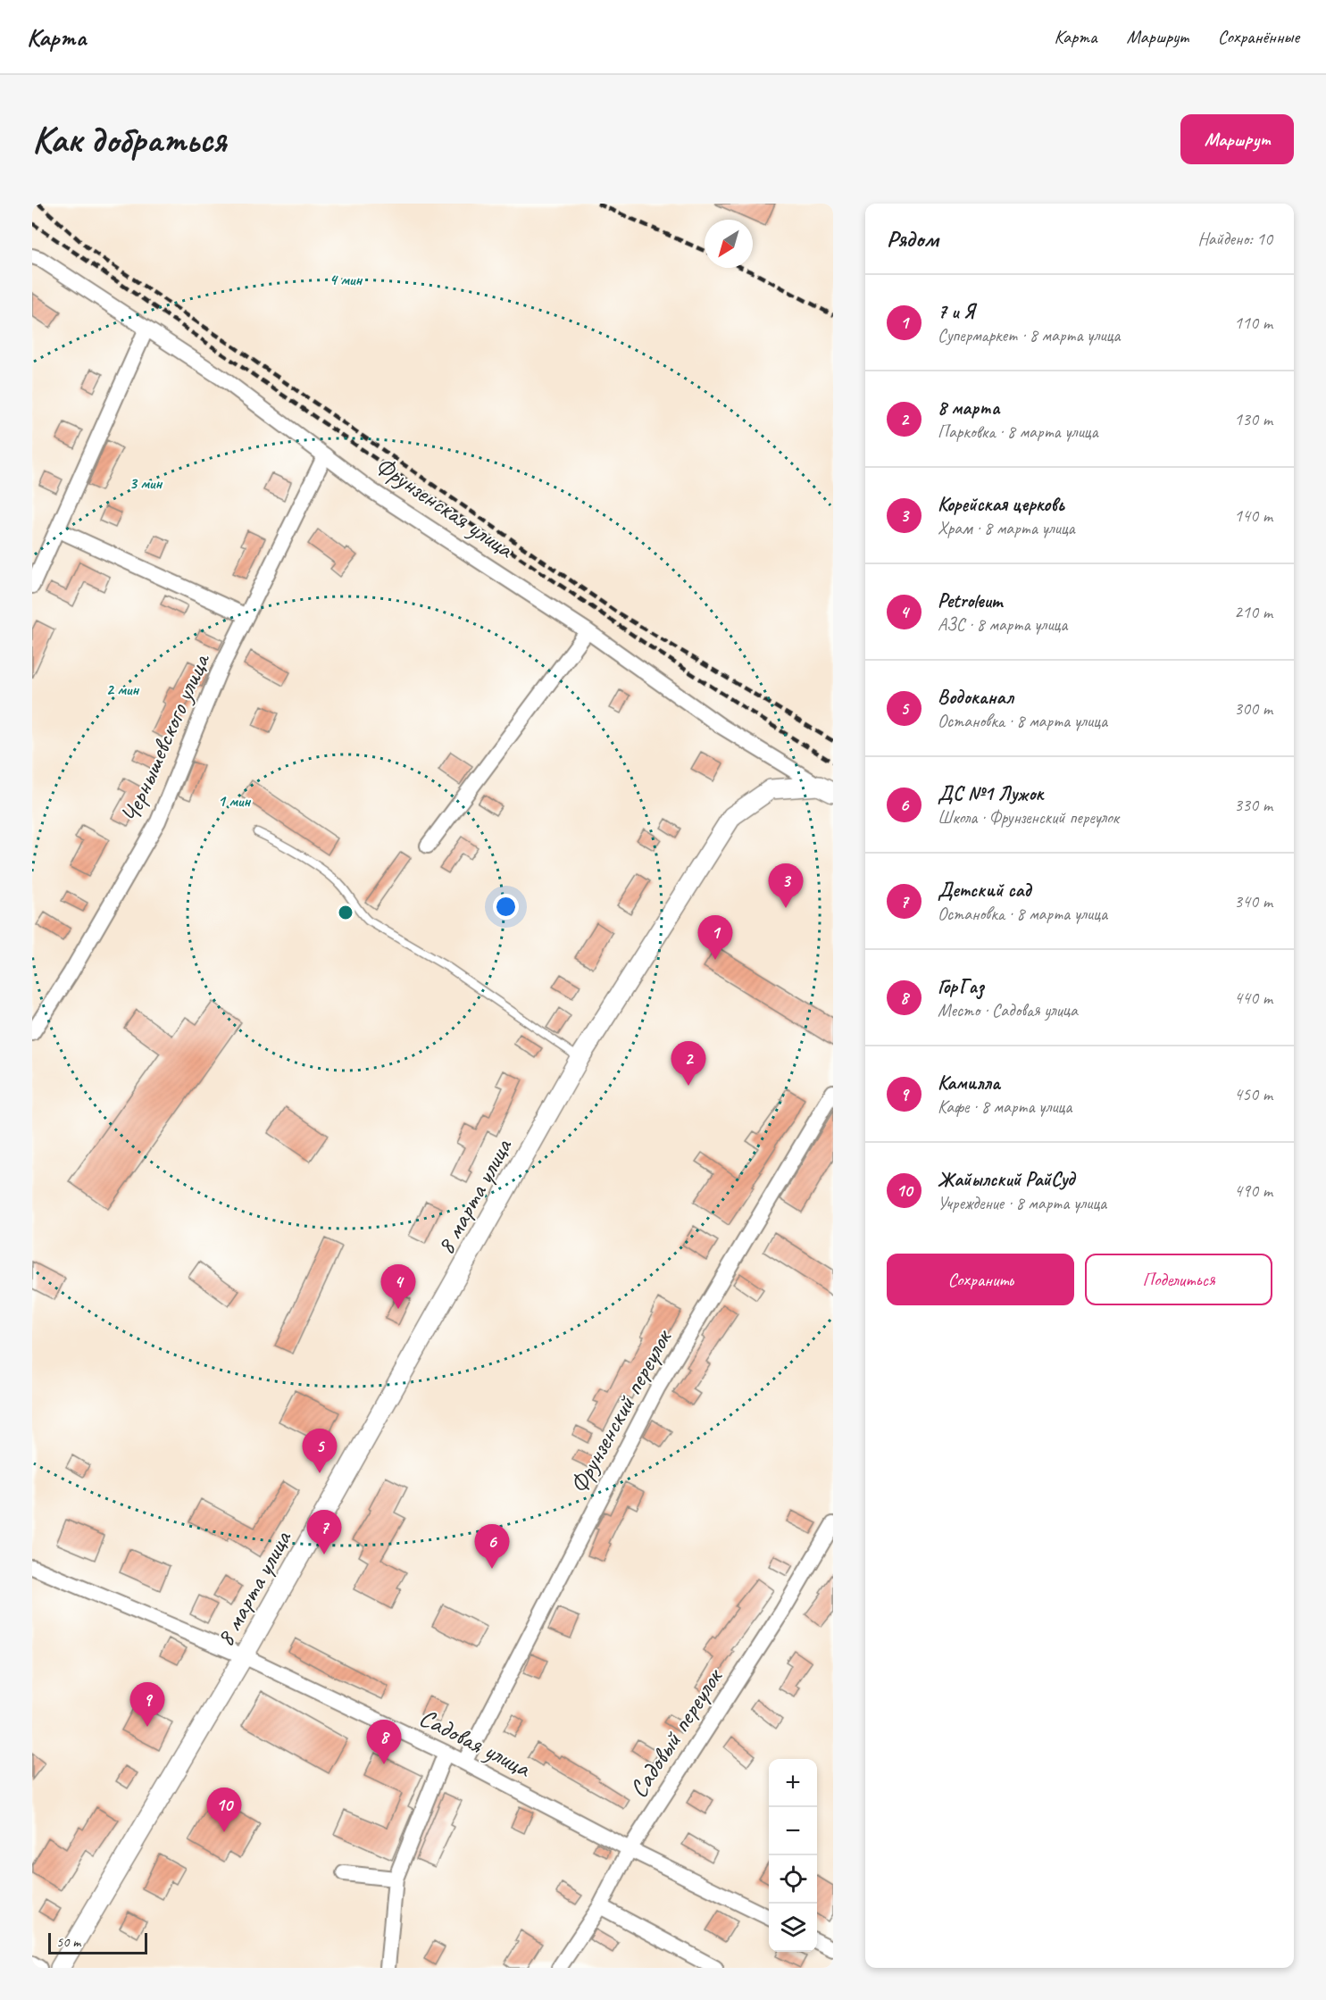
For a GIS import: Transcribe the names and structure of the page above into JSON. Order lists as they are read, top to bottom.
{
  "streets": {
    "street": [
      "Фрунзенская улица",
      "Чернышевского улица",
      "8 марта улица",
      "Фрунзенский переулок",
      "Садовый переулок",
      "Садовая улица"
    ]
  },
  "crossings": [
    ["Фрунзенская улица", "Чернышевского улица"],
    ["Фрунзенская улица", "8 марта улица"],
    ["8 марта улица", "Садовая улица"],
    ["Фрунзенский переулок", "Садовая улица"],
    ["Садовый переулок", "Садовая улица"]
  ],
  "scale_bar": "50 m",
  "north": "bottom left",
  "page": {
    "header": "Карта",
    "nav": ["Карта", "Маршрут", "Сохранённые"],
    "buttons": [
      "Маршрут",
      ["Сохранить", "Поделиться"]
    ],
    "title": "Как добраться",
    "heading": ["Рядом", "Найдено: 10"],
    "list": [
      {
        "mark": "1",
        "name": "7 и Я",
        "note": "Супермаркет · 8 марта улица",
        "value": "110 m"
      },
      {
        "mark": "2",
        "name": "8 марта",
        "note": "Парковка · 8 марта улица",
        "value": "130 m"
      },
      {
        "mark": "3",
        "name": "Корейская церковь",
        "note": "Храм · 8 марта улица",
        "value": "140 m"
      },
      {
        "mark": "4",
        "name": "Petroleum",
        "note": "АЗС · 8 марта улица",
        "value": "210 m"
      },
      {
        "mark": "5",
        "name": "Водоканал",
        "note": "Остановка · 8 марта улица",
        "value": "300 m"
      },
      {
        "mark": "6",
        "name": "ДС №1 Лужок",
        "note": "Школа · Фрунзенский переулок",
        "value": "330 m"
      },
      {
        "mark": "7",
        "name": "Детский сад",
        "note": "Остановка · 8 марта улица",
        "value": "340 m"
      },
      {
        "mark": "8",
        "name": "ГорГаз",
        "note": "Место · Садовая улица",
        "value": "440 m"
      },
      {
        "mark": "9",
        "name": "Камилла",
        "note": "Кафе · 8 марта улица",
        "value": "450 m"
      },
      {
        "mark": "10",
        "name": "Жайылский РайСуд",
        "note": "Учреждение · 8 марта улица",
        "value": "490 m"
      }
    ],
    "pins": [
      "3",
      "1",
      "2",
      "4",
      "5",
      "7",
      "6",
      "9",
      "8",
      "10"
    ],
    "map_buttons": ["+", "−"],
    "scale": "50 m"
  },
  "rings": [
    "4 мин",
    "3 мин",
    "2 мин",
    "1 мин"
  ]
}
